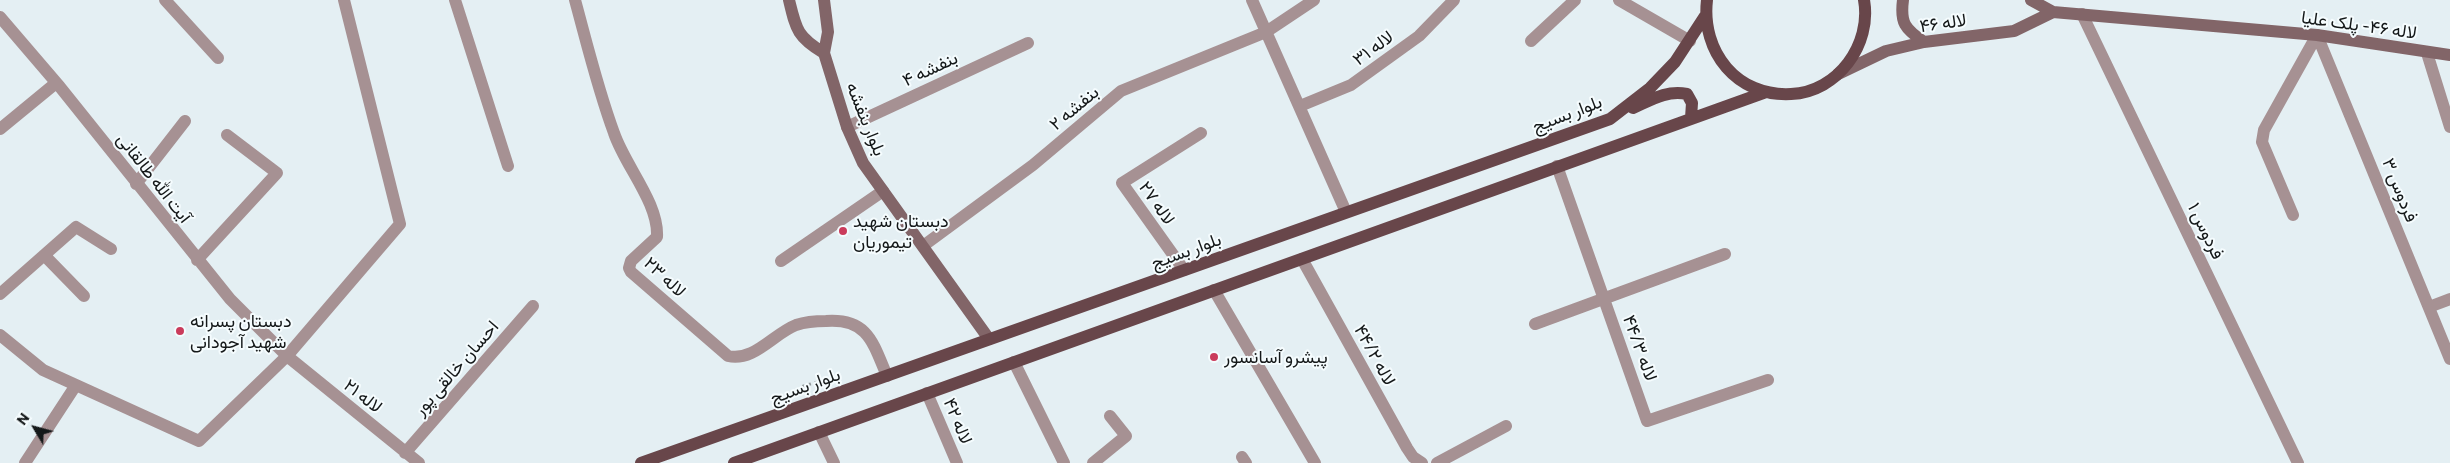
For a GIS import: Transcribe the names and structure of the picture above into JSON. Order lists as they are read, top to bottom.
{
  "streets": {
    "main road": ["بلوار بسیج"],
    "street": [
      "لاله ۴۶",
      "لاله ۴۶- پلک علیا",
      "لاله ۳۱",
      "بنفشه ۴",
      "بنفشه ۲",
      "بلوار بنفشه",
      "آیت الله طالقانی",
      "فردوس ۳",
      "لاله ۲۷",
      "فردوس ۱",
      "لاله ۲۳",
      "لاله ۴۴/۳",
      "لاله ۴۴/۲",
      "احسان خالقی پور",
      "لاله ۲۱",
      "لاله ۴۲"
    ]
  },
  "crossings": [
    ["لاله ۴۶", "لاله ۴۶- پلک علیا"],
    ["لاله ۴۶- پلک علیا", "فردوس ۳"],
    ["لاله ۴۶- پلک علیا", "فردوس ۱"],
    ["بنفشه ۴", "بلوار بنفشه"],
    ["بنفشه ۲", "بلوار بنفشه"],
    ["بلوار بسیج", "بلوار بنفشه"],
    ["بلوار بسیج", "لاله ۲۷"],
    ["بلوار بسیج", "لاله ۲۳"],
    ["آیت الله طالقانی", "لاله ۲۱"],
    ["احسان خالقی پور", "لاله ۲۱"]
  ],
  "places": ["دبستان شهید تیموریان", "دبستان پسرانه شهید آجودانی", "پیشرو آسانسور"],
  "north": "top left"
}
